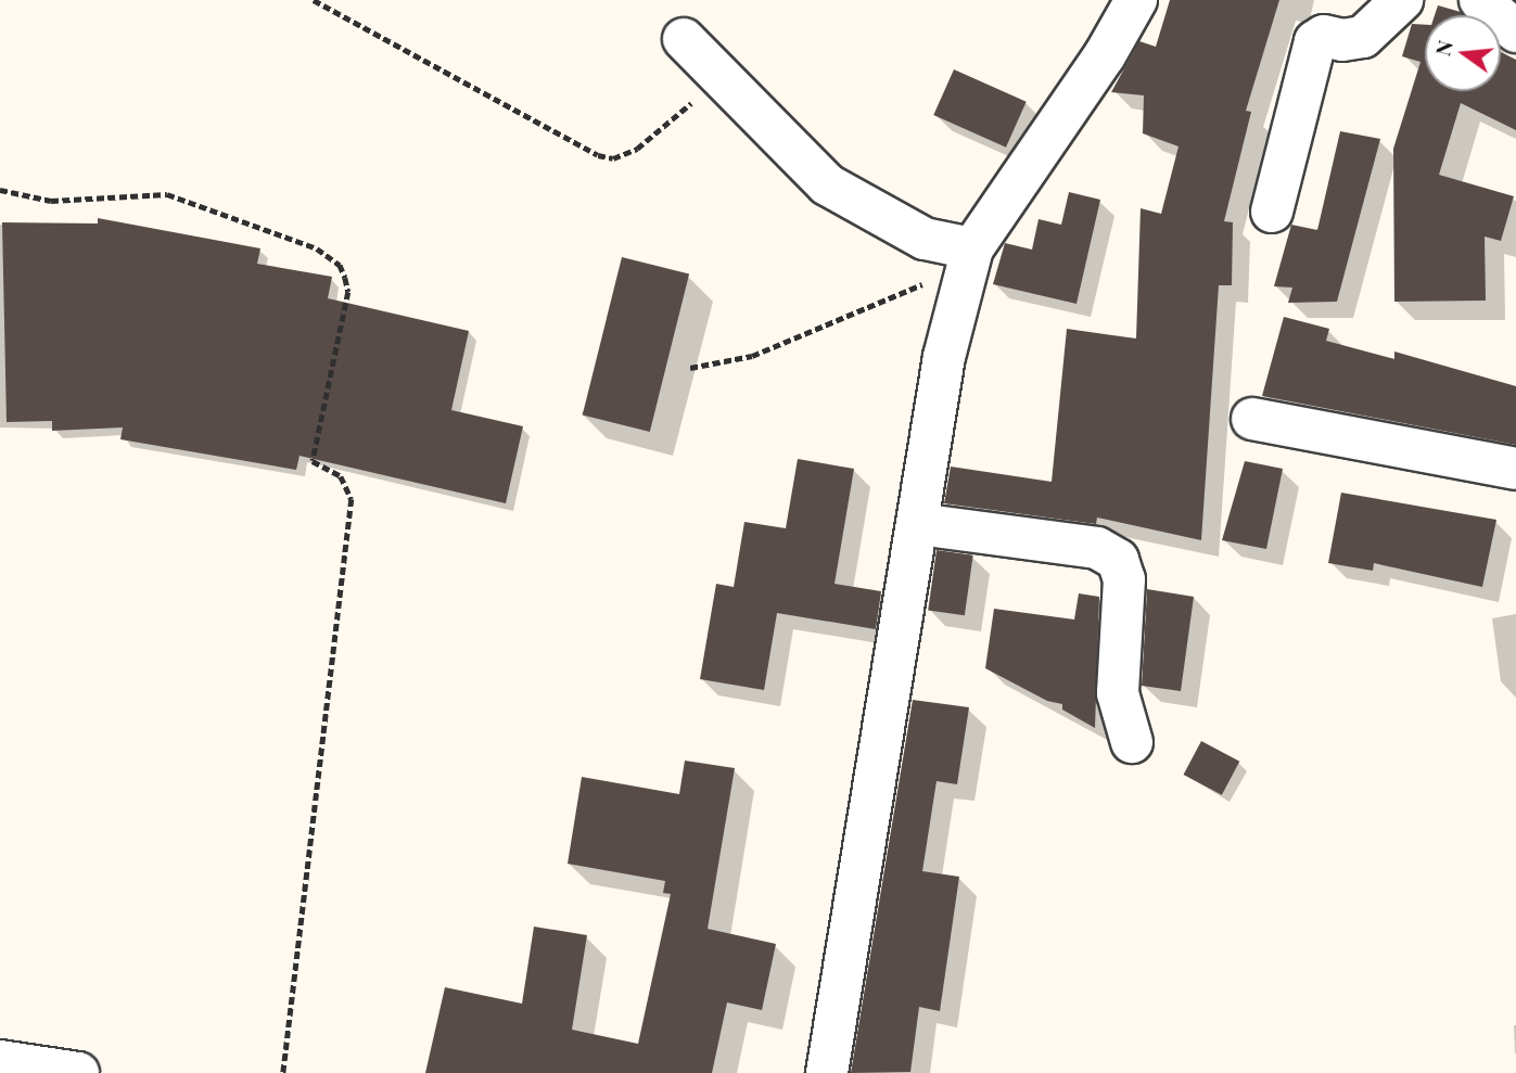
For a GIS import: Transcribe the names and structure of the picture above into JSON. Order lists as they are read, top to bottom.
{
  "north": "left"
}
